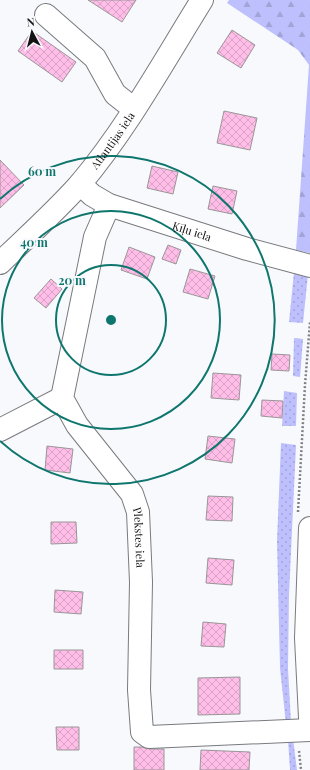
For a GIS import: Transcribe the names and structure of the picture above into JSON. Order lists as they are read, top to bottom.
{
  "streets": {
    "street": ["Atlantijas iela", "Ķīļu iela", "Plekstes iela"]
  },
  "crossings": [
    ["Atlantijas iela", "Ķīļu iela"]
  ],
  "north": "top",
  "rings": ["60 m", "40 m", "20 m"]
}
